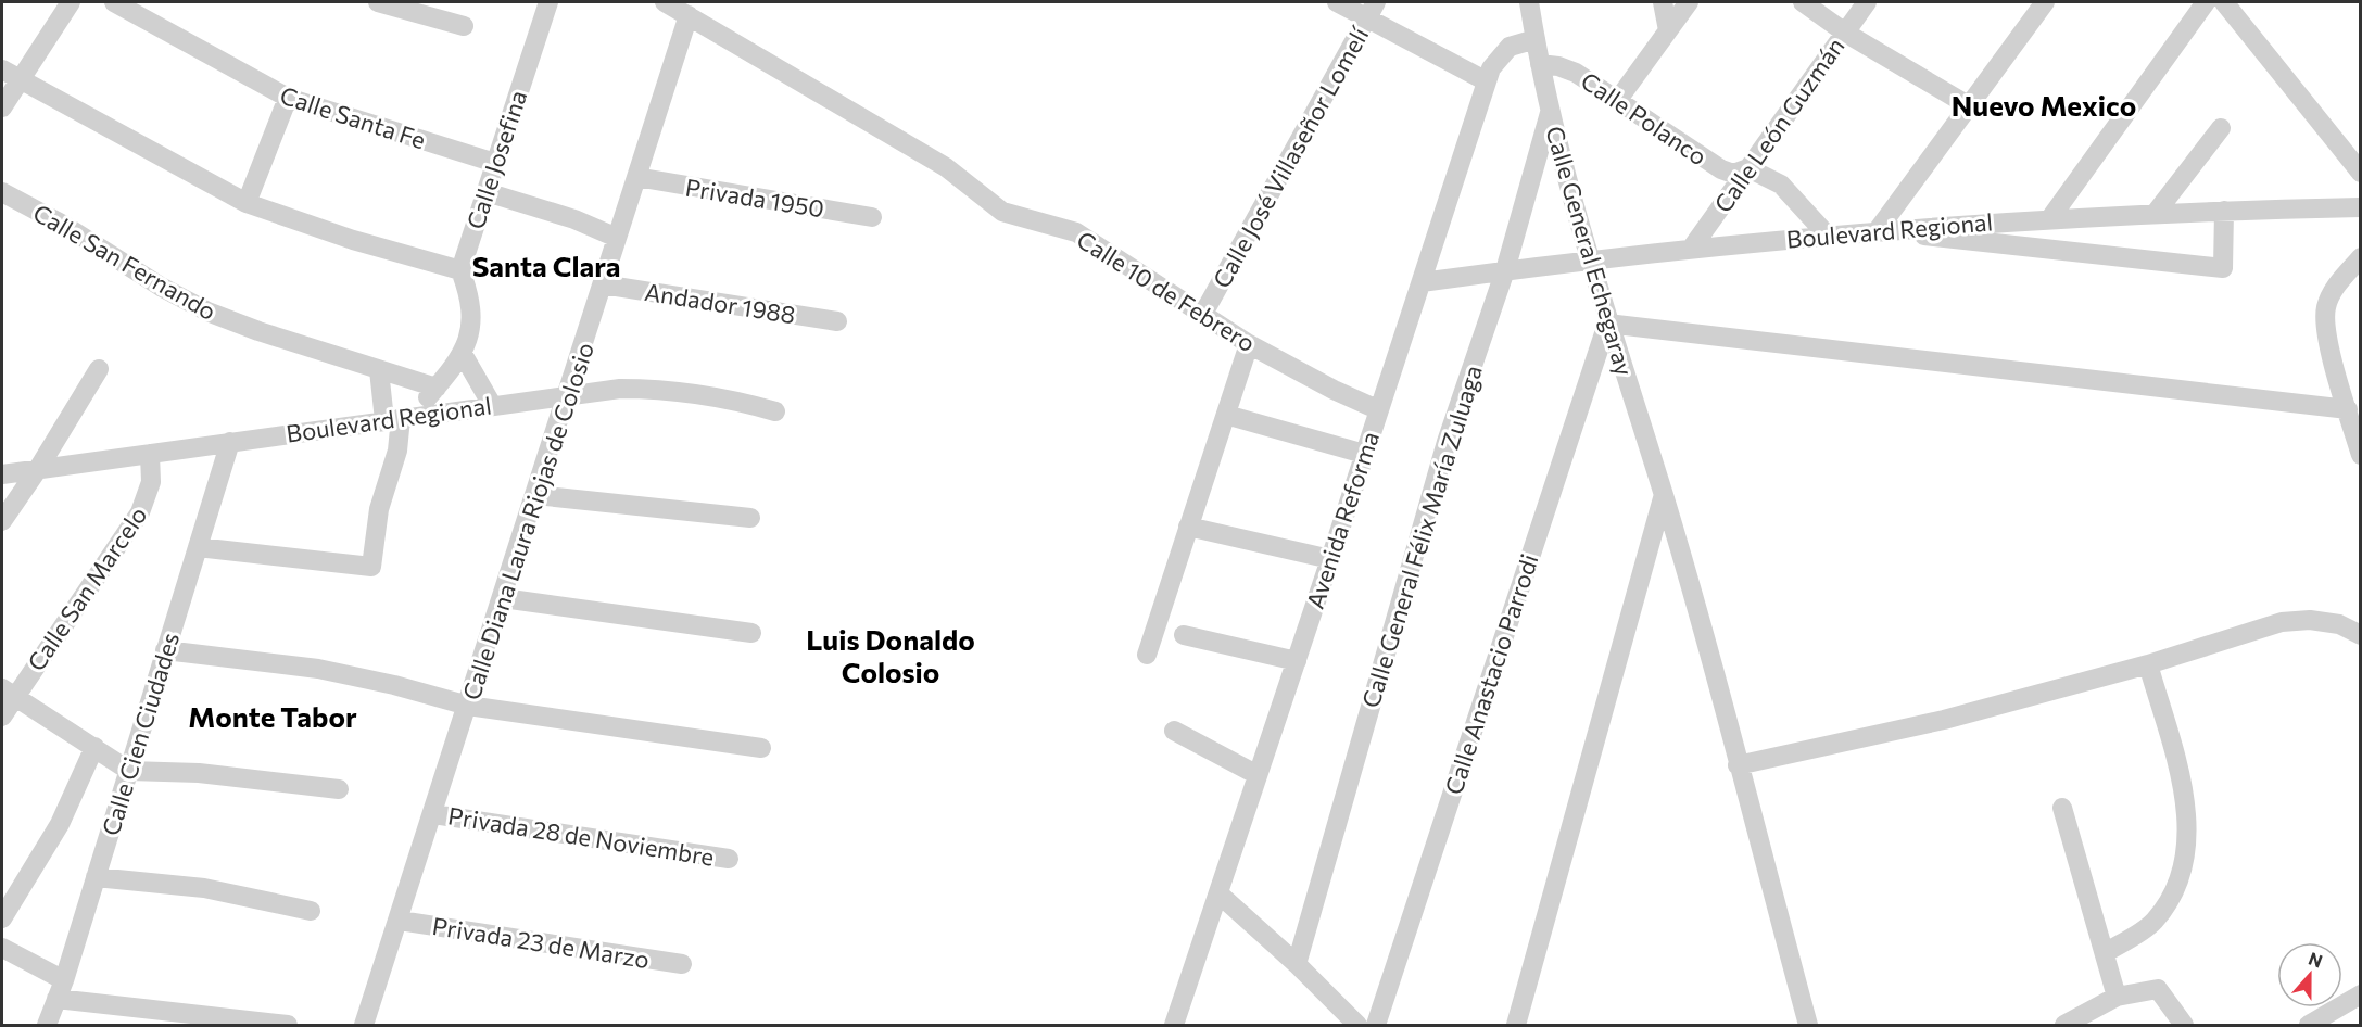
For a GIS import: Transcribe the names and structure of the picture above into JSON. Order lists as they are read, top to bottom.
{
  "streets": {
    "street": [
      "Calle Santa Fe",
      "Calle Polanco",
      "Calle León Guzmán",
      "Calle José Villaseñor Lomelí",
      "Calle Josefina",
      "Privada 1950",
      "Boulevard Regional",
      "Calle General Echegaray",
      "Calle San Fernando",
      "Calle 10 de Febrero",
      "Andador 1988",
      "Avenida Reforma",
      "Calle Diana Laura Riojas de Colosio",
      "Calle General Félix María Zuluaga",
      "Calle San Marcelo",
      "Calle Anastacio Parrodi",
      "Calle Cien Ciudades",
      "Privada 28 de Noviembre",
      "Privada 23 de Marzo"
    ]
  },
  "crossings": [
    ["Calle Santa Fe", "Calle Josefina"],
    ["Calle Polanco", "Calle León Guzmán"],
    ["Calle Polanco", "Calle General Echegaray"],
    ["Calle León Guzmán", "Boulevard Regional"],
    ["Calle José Villaseñor Lomelí", "Calle 10 de Febrero"],
    ["Privada 1950", "Calle Diana Laura Riojas de Colosio"],
    ["Boulevard Regional", "Calle General Echegaray"],
    ["Boulevard Regional", "Avenida Reforma"],
    ["Boulevard Regional", "Calle Diana Laura Riojas de Colosio"],
    ["Boulevard Regional", "Calle General Félix María Zuluaga"],
    ["Boulevard Regional", "Calle San Marcelo"],
    ["Boulevard Regional", "Calle Cien Ciudades"],
    ["Calle General Echegaray", "Avenida Reforma"],
    ["Calle General Echegaray", "Calle General Félix María Zuluaga"],
    ["Calle General Echegaray", "Calle Anastacio Parrodi"],
    ["Calle 10 de Febrero", "Avenida Reforma"],
    ["Calle 10 de Febrero", "Calle Diana Laura Riojas de Colosio"],
    ["Andador 1988", "Calle Diana Laura Riojas de Colosio"],
    ["Calle Diana Laura Riojas de Colosio", "Privada 28 de Noviembre"],
    ["Calle Diana Laura Riojas de Colosio", "Privada 23 de Marzo"]
  ],
  "districts": [
    "Nuevo Mexico",
    "Santa Clara",
    "Luis Donaldo Colosio",
    "Monte Tabor"
  ],
  "north": "top"
}
